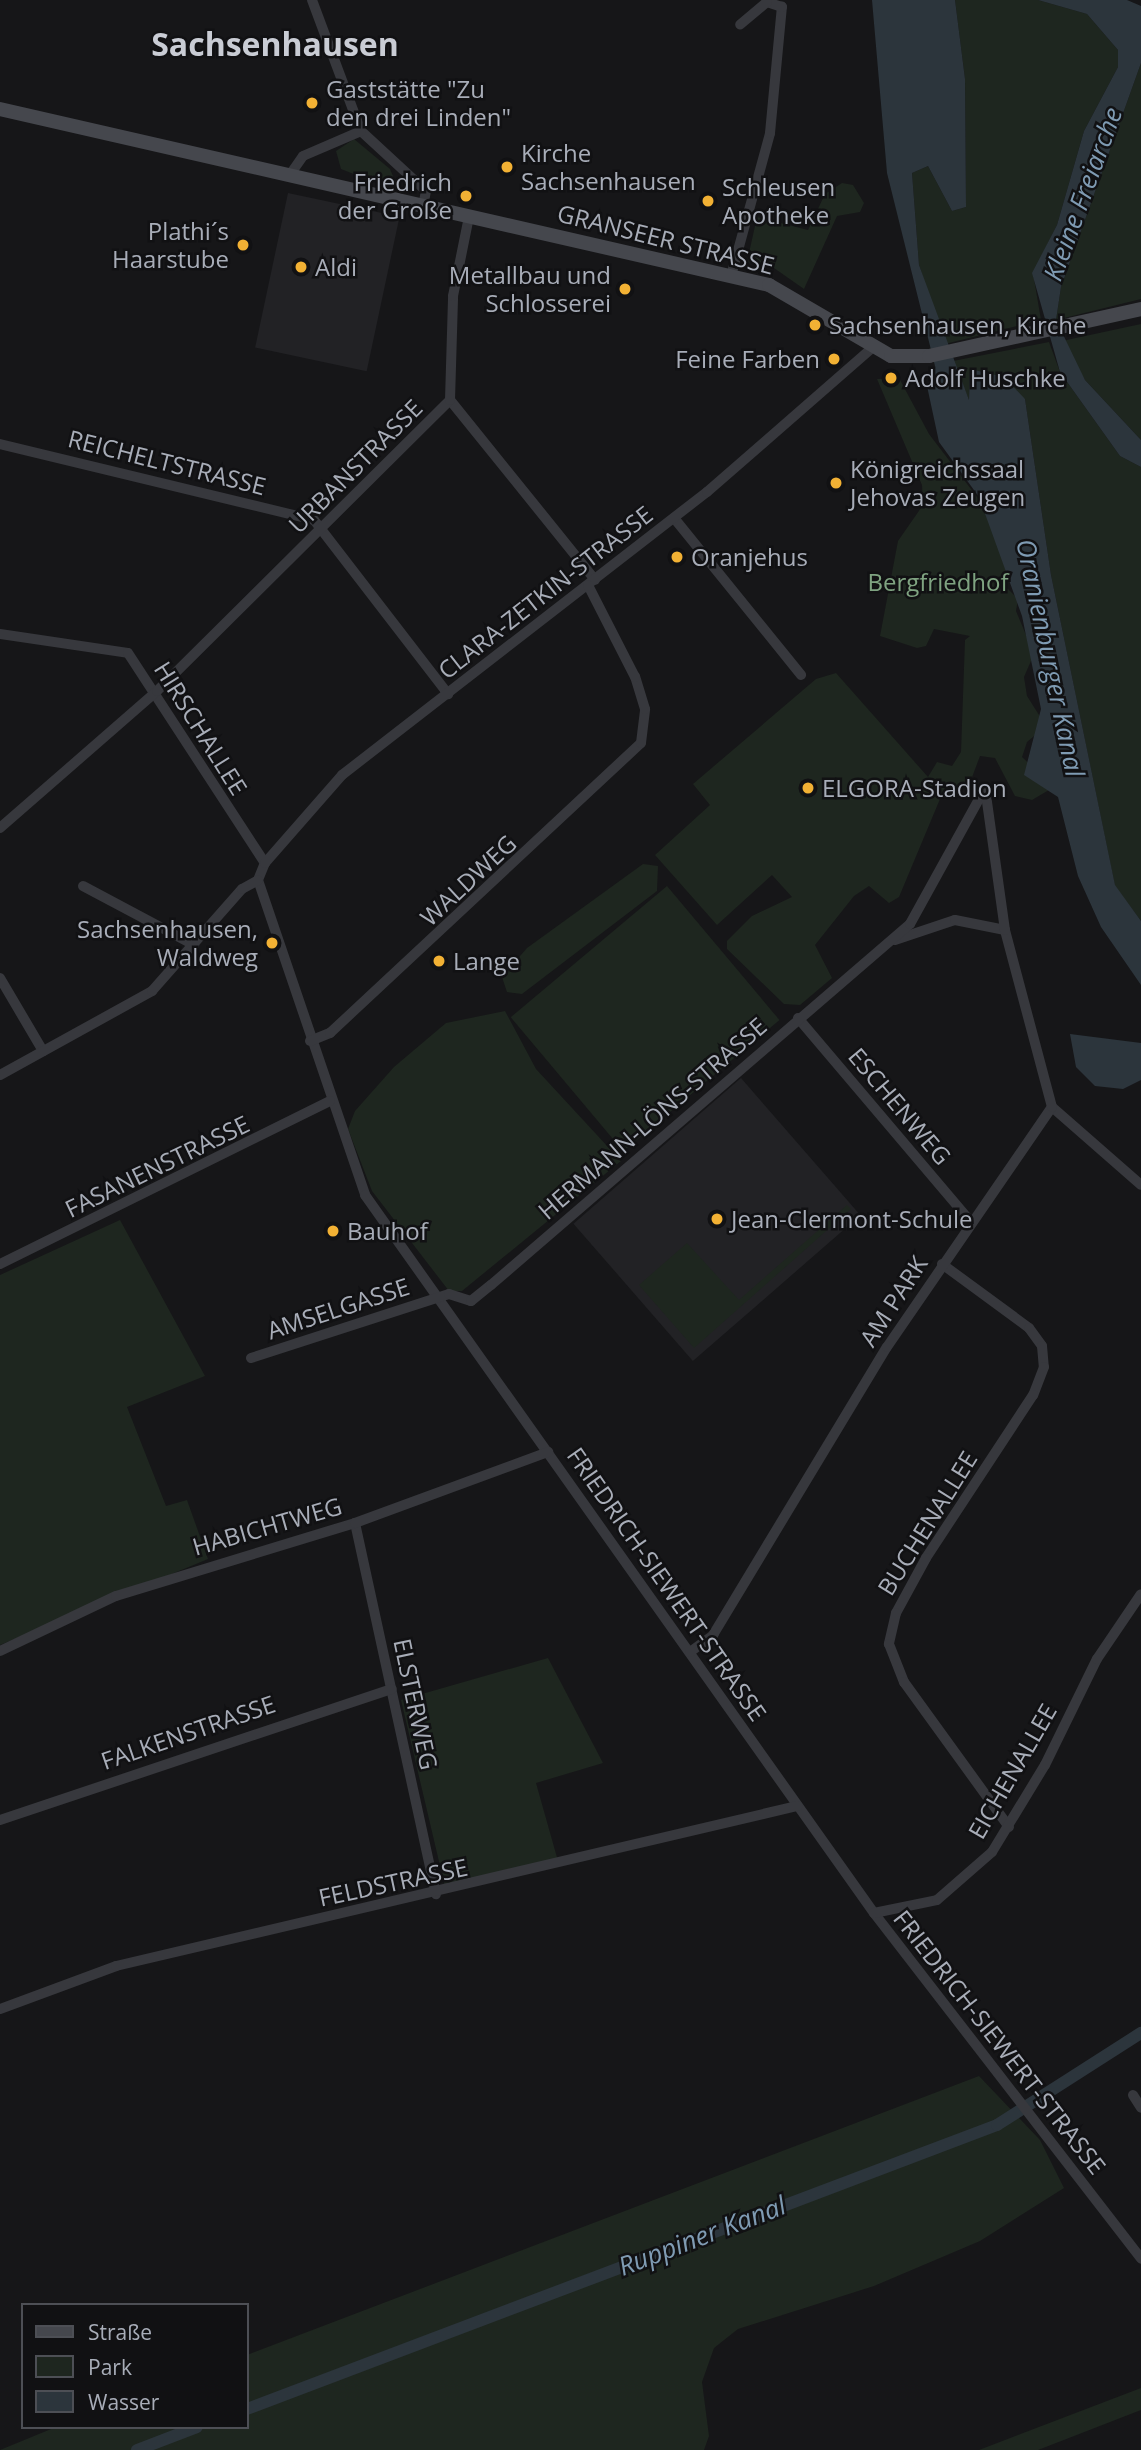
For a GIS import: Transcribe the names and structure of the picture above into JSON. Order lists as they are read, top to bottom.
{
  "streets": {
    "main road": ["GRANSEER STRASSE"],
    "street": [
      "REICHELTSTRASSE",
      "URBANSTRASSE",
      "CLARA-ZETKIN-STRASSE",
      "HIRSCHALLEE",
      "WALDWEG",
      "ESCHENWEG",
      "HERMANN-LÖNS-STRASSE",
      "FASANENSTRASSE",
      "AM PARK",
      "AMSELGASSE",
      "BUCHENALLEE",
      "HABICHTWEG",
      "FRIEDRICH-SIEWERT-STRASSE",
      "ELSTERWEG",
      "FALKENSTRASSE",
      "EICHENALLEE",
      "FELDSTRASSE"
    ]
  },
  "crossings": [
    ["GRANSEER STRASSE", "URBANSTRASSE"],
    ["GRANSEER STRASSE", "CLARA-ZETKIN-STRASSE"],
    ["REICHELTSTRASSE", "URBANSTRASSE"],
    ["REICHELTSTRASSE", "CLARA-ZETKIN-STRASSE"],
    ["URBANSTRASSE", "HIRSCHALLEE"],
    ["CLARA-ZETKIN-STRASSE", "HIRSCHALLEE"],
    ["CLARA-ZETKIN-STRASSE", "WALDWEG"],
    ["CLARA-ZETKIN-STRASSE", "FRIEDRICH-SIEWERT-STRASSE"],
    ["WALDWEG", "FRIEDRICH-SIEWERT-STRASSE"],
    ["ESCHENWEG", "HERMANN-LÖNS-STRASSE"],
    ["ESCHENWEG", "AM PARK"],
    ["HERMANN-LÖNS-STRASSE", "AMSELGASSE"],
    ["HERMANN-LÖNS-STRASSE", "FRIEDRICH-SIEWERT-STRASSE"],
    ["FASANENSTRASSE", "FRIEDRICH-SIEWERT-STRASSE"],
    ["AM PARK", "BUCHENALLEE"],
    ["AM PARK", "FRIEDRICH-SIEWERT-STRASSE"],
    ["AMSELGASSE", "FRIEDRICH-SIEWERT-STRASSE"],
    ["BUCHENALLEE", "EICHENALLEE"],
    ["HABICHTWEG", "FRIEDRICH-SIEWERT-STRASSE"],
    ["HABICHTWEG", "ELSTERWEG"],
    ["FRIEDRICH-SIEWERT-STRASSE", "EICHENALLEE"],
    ["FRIEDRICH-SIEWERT-STRASSE", "FELDSTRASSE"],
    ["ELSTERWEG", "FALKENSTRASSE"],
    ["ELSTERWEG", "FELDSTRASSE"]
  ],
  "districts": ["Sachsenhausen"],
  "water": ["Kleine Freiarche", "Oranienburger Kanal", "Ruppiner Kanal"],
  "parks": ["Bergfriedhof"],
  "places": [
    "Gaststätte \"Zu den drei Linden\"",
    "Kirche Sachsenhausen",
    "Friedrich der Große",
    "Schleusen Apotheke",
    "Plathi´s Haarstube",
    "Aldi",
    "Metallbau und Schlosserei",
    "Sachsenhausen, Kirche",
    "Feine Farben",
    "Adolf Huschke",
    "Königreichssaal Jehovas Zeugen",
    "Oranjehus",
    "ELGORA-Stadion",
    "Sachsenhausen, Waldweg",
    "Lange",
    "Jean-Clermont-Schule",
    "Bauhof"
  ],
  "legend": ["Straße", "Park", "Wasser"]
}
